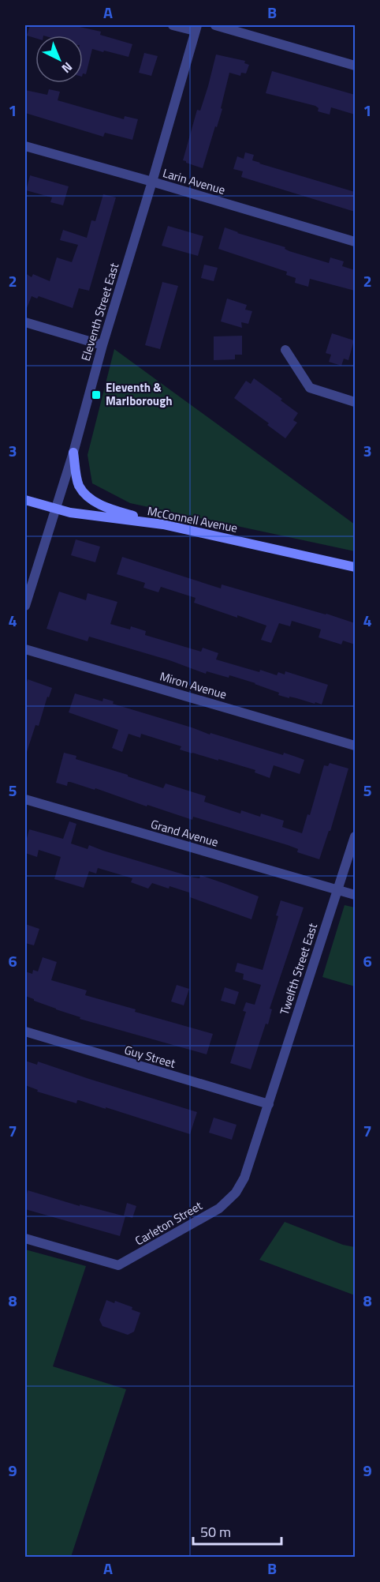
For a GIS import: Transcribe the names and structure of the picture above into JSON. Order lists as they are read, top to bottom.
{
  "streets": {
    "main road": ["McConnell Avenue"],
    "street": [
      "Larin Avenue",
      "Eleventh Street East",
      "Miron Avenue",
      "Grand Avenue",
      "Twelfth Street East",
      "Guy Street",
      "Carleton Street"
    ]
  },
  "crossings": [
    ["Larin Avenue", "Eleventh Street East"],
    ["Eleventh Street East", "McConnell Avenue"],
    ["Grand Avenue", "Twelfth Street East"],
    ["Twelfth Street East", "Guy Street"],
    ["Twelfth Street East", "Carleton Street"],
    ["Guy Street", "Carleton Street"]
  ],
  "places": {
    "transit": ["Eleventh & Marlborough"]
  },
  "scale_bar": "50 m",
  "north": "bottom right",
  "grid": {
    "columns": ["A", "B"],
    "rows": [
      "1",
      "2",
      "3",
      "4",
      "5",
      "6",
      "7",
      "8",
      "9"
    ]
  }
}
